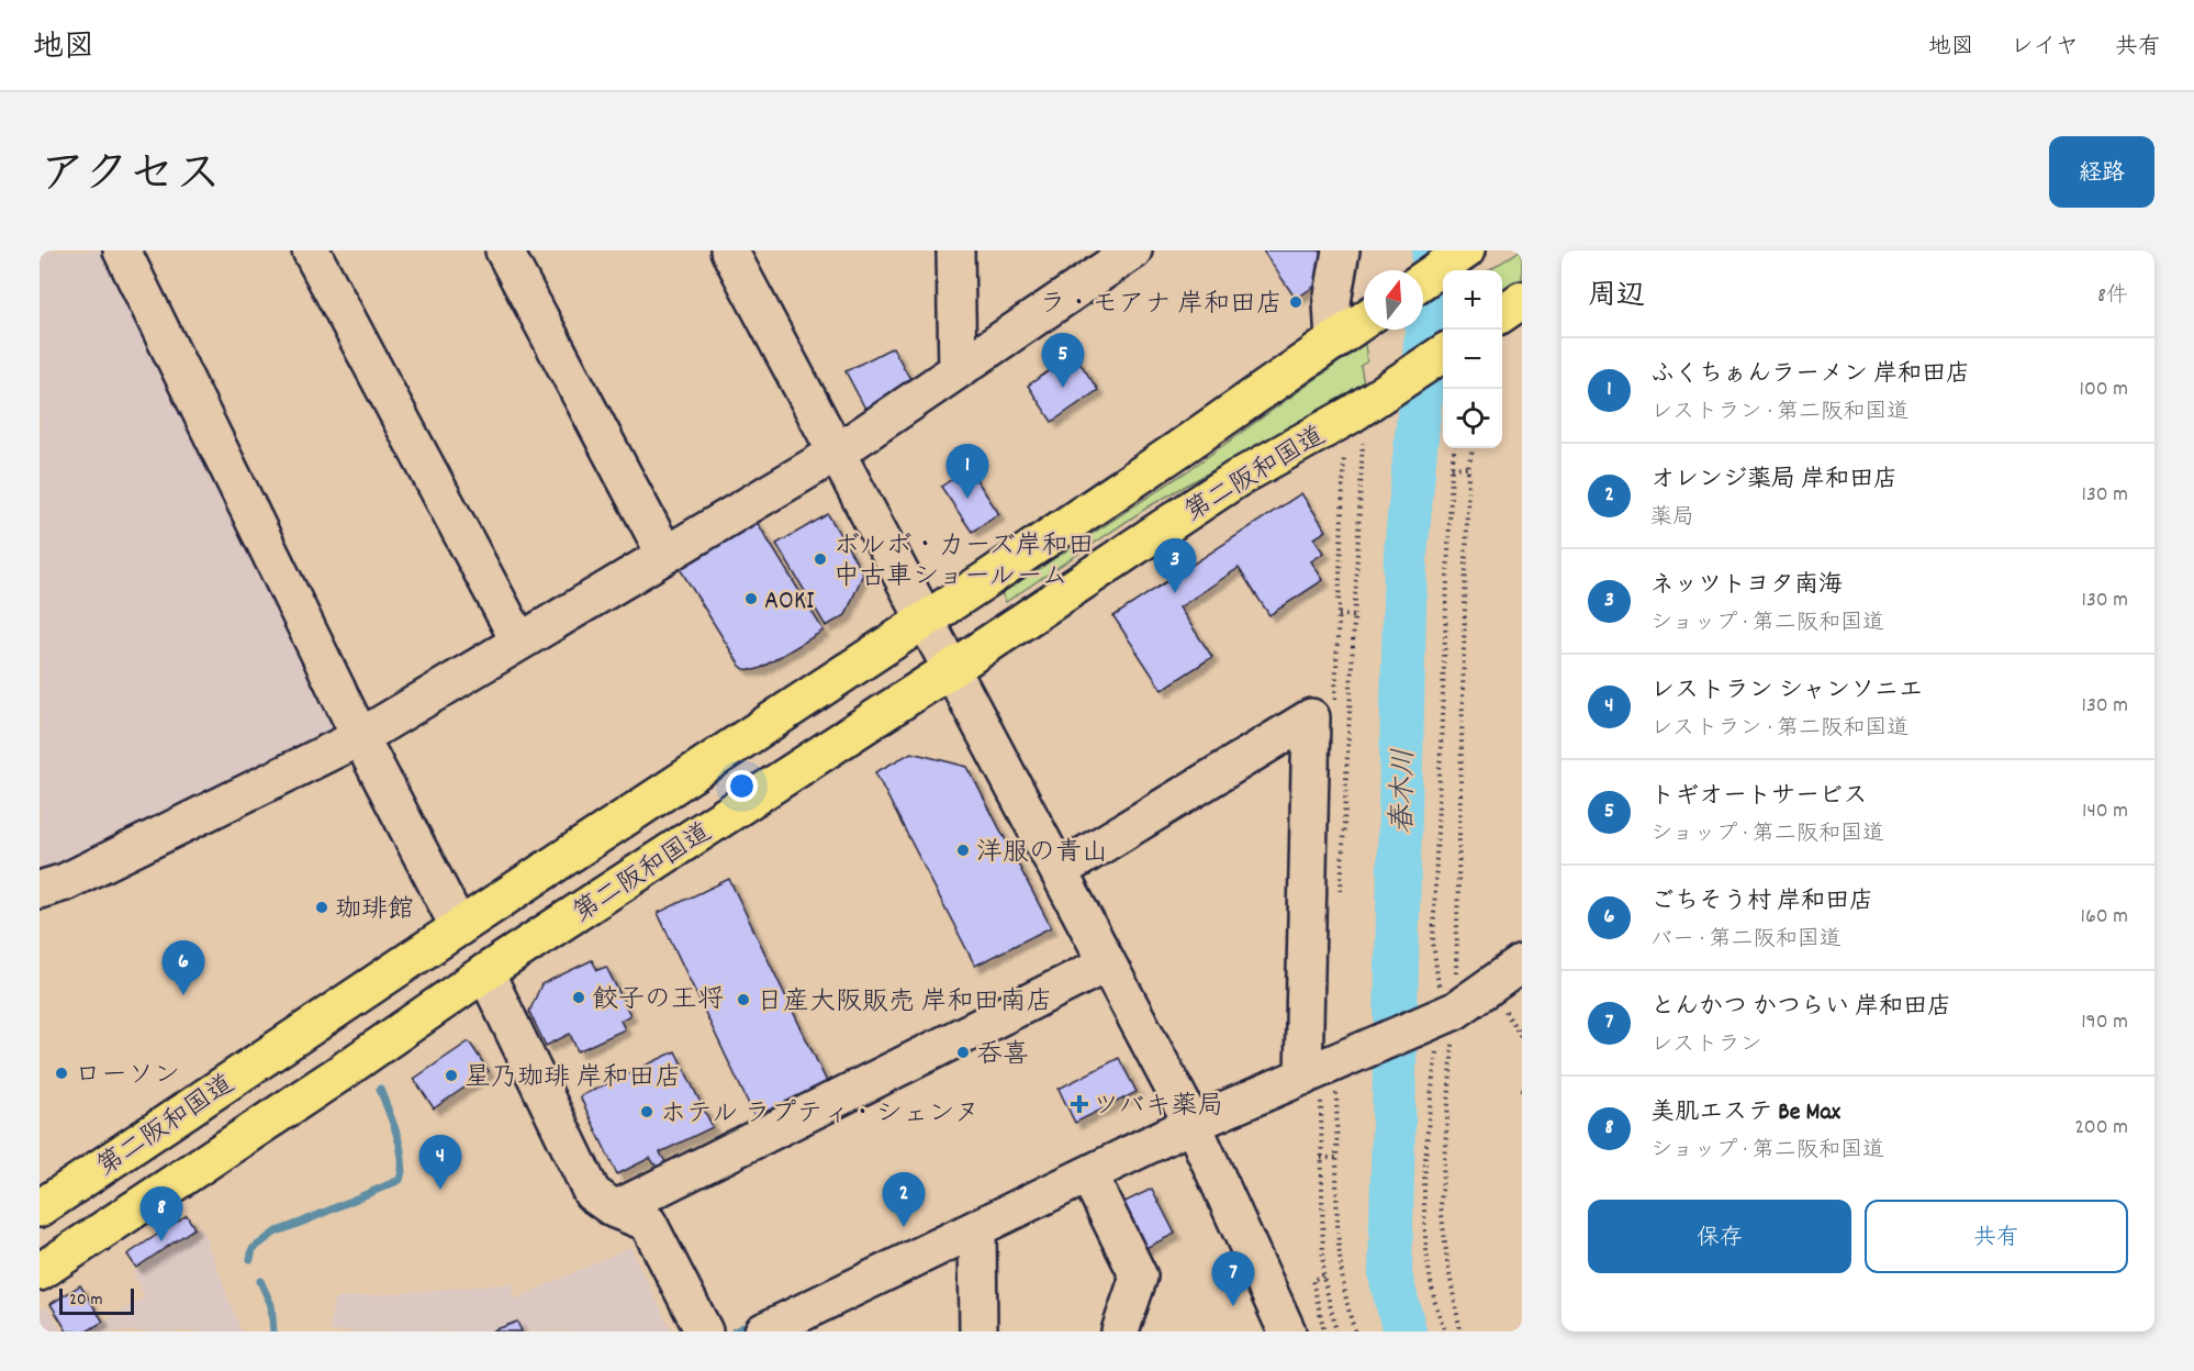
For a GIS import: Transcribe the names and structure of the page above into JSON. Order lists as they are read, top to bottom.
{
  "streets": {
    "highway": ["第二阪和国道"]
  },
  "water": ["春木川"],
  "places": {
    "other": [
      "ラ・モアナ 岸和田店",
      "ボルボ・カーズ岸和田 中古車ショールーム",
      "AOKI",
      "洋服の青山",
      "珈琲館",
      "餃子の王将",
      "日産大阪販売 岸和田南店",
      "呑喜",
      "ローソン",
      "星乃珈琲 岸和田店",
      "ホテル ラプティ・シェンヌ"
    ],
    "health": ["ツバキ薬局"]
  },
  "scale_bar": "20 m",
  "north": "top",
  "page": {
    "header": "地図",
    "nav": ["地図", "レイヤ", "共有"],
    "title": "アクセス",
    "buttons": [
      "経路",
      ["保存", "共有"]
    ],
    "heading": ["周辺", "8件"],
    "map_buttons": ["+", "−"],
    "pins": [
      "5",
      "1",
      "3",
      "6",
      "4",
      "2",
      "8",
      "7"
    ],
    "list": [
      {
        "mark": "1",
        "name": "ふくちぁんラーメン 岸和田店",
        "note": "レストラン · 第二阪和国道",
        "value": "100 m"
      },
      {
        "mark": "2",
        "name": "オレンジ薬局 岸和田店",
        "note": "薬局",
        "value": "130 m"
      },
      {
        "mark": "3",
        "name": "ネッツトヨタ南海",
        "note": "ショップ · 第二阪和国道",
        "value": "130 m"
      },
      {
        "mark": "4",
        "name": "レストラン シャンソニエ",
        "note": "レストラン · 第二阪和国道",
        "value": "130 m"
      },
      {
        "mark": "5",
        "name": "トギオートサービス",
        "note": "ショップ · 第二阪和国道",
        "value": "140 m"
      },
      {
        "mark": "6",
        "name": "ごちそう村 岸和田店",
        "note": "バー · 第二阪和国道",
        "value": "160 m"
      },
      {
        "mark": "7",
        "name": "とんかつ かつらい 岸和田店",
        "note": "レストラン",
        "value": "190 m"
      },
      {
        "mark": "8",
        "name": "美肌エステ Be Max",
        "note": "ショップ · 第二阪和国道",
        "value": "200 m"
      }
    ],
    "scale": "20 m"
  }
}
